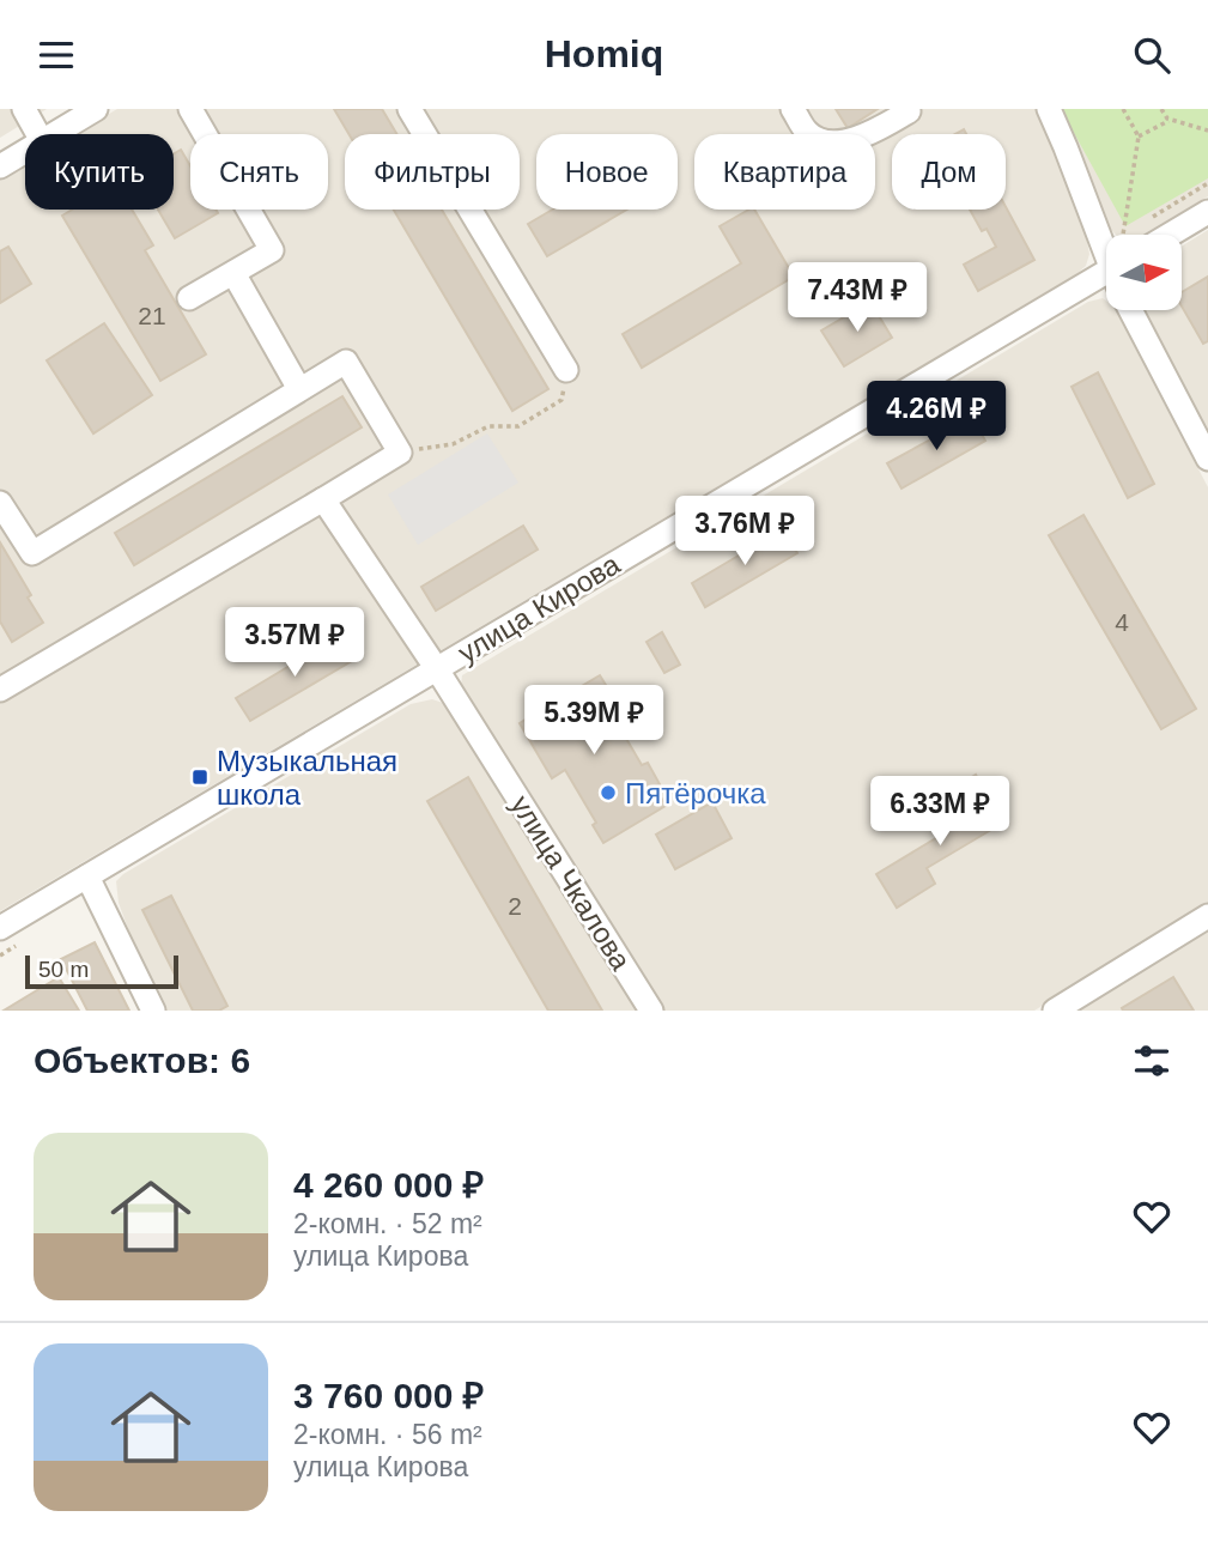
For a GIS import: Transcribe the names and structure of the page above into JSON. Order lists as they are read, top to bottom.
{
  "streets": {
    "street": ["улица Кирова", "улица Чкалова"]
  },
  "crossings": [
    ["улица Кирова", "улица Чкалова"]
  ],
  "places": {
    "transit": ["Музыкальная школа"],
    "other": ["Пятёрочка"]
  },
  "house_numbers": ["21", "4", "2"],
  "scale_bar": "50 m",
  "north": "right",
  "page": {
    "header": "Homiq",
    "chip": [
      "Купить",
      "Снять",
      "Фильтры",
      "Новое",
      "Квартира",
      "Дом"
    ],
    "price": [
      "7.43M ₽",
      "4.26M ₽",
      "3.76M ₽",
      "3.57M ₽",
      "5.39M ₽",
      "6.33M ₽"
    ],
    "scale": "50 m",
    "heading": "Объектов: 6",
    "list": [
      {
        "name": "4 260 000 ₽",
        "note": "2-комн. · 52 m² · улица Кирова"
      },
      {
        "name": "3 760 000 ₽",
        "note": "2-комн. · 56 m² · улица Кирова"
      }
    ]
  }
}
